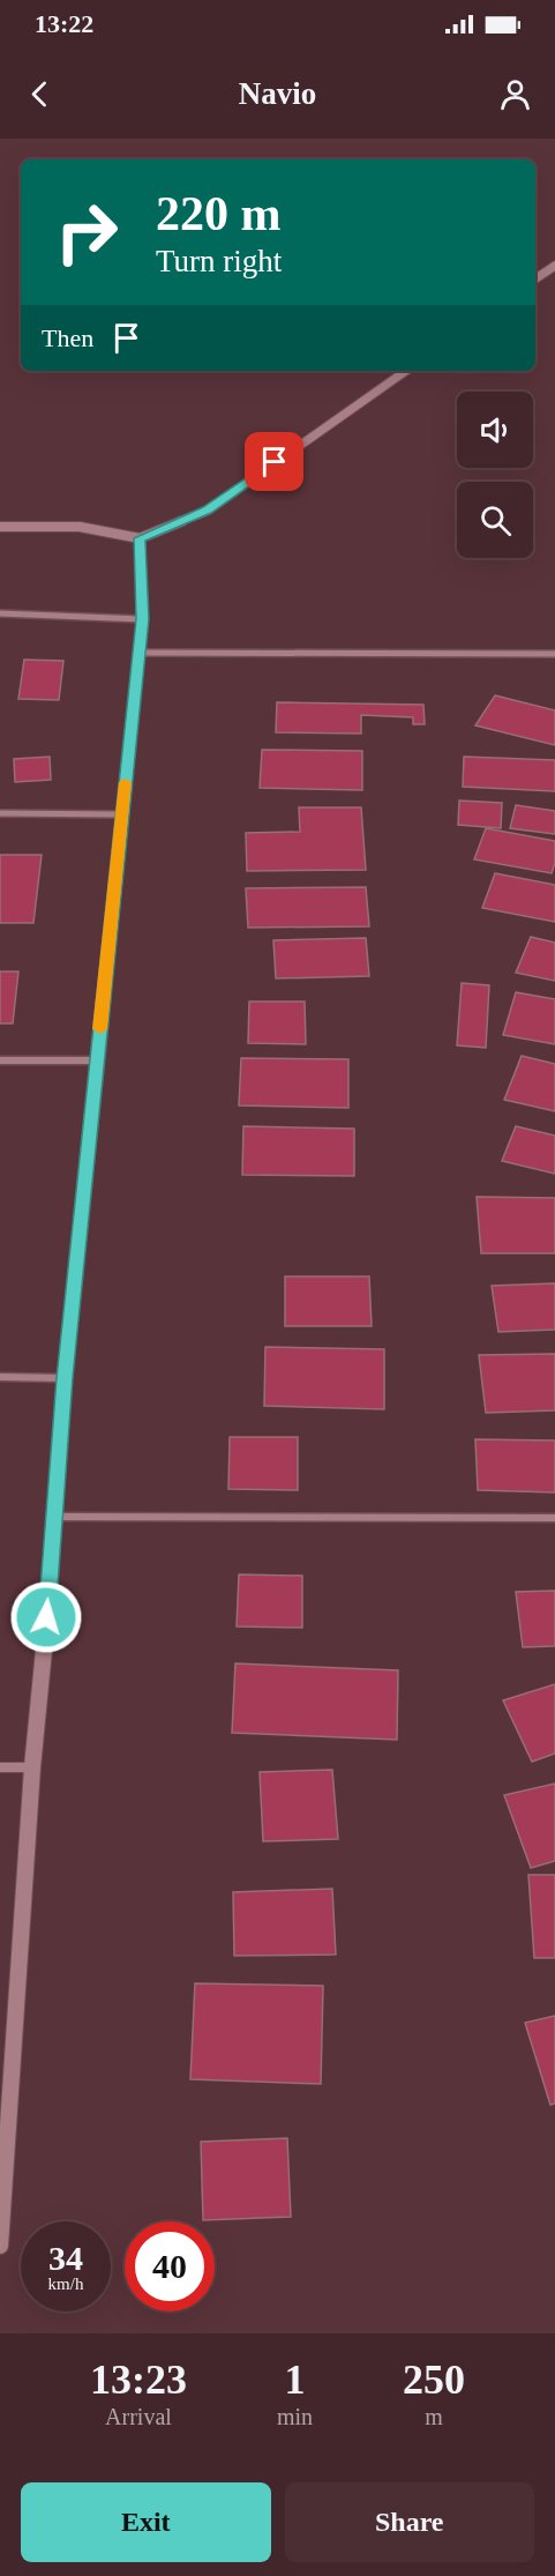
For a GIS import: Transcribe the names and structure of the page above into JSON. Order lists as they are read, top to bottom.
{
  "page": {
    "status": "13:22",
    "header": "Navio",
    "turn": ["220 m", "Turn right"],
    "then": "Then",
    "speed": "34 km/h",
    "limit": "40",
    "eta": [
      "13:23",
      "Arrival",
      "1",
      "min",
      "250",
      "m"
    ],
    "buttons": ["Exit", "Share"]
  }
}
